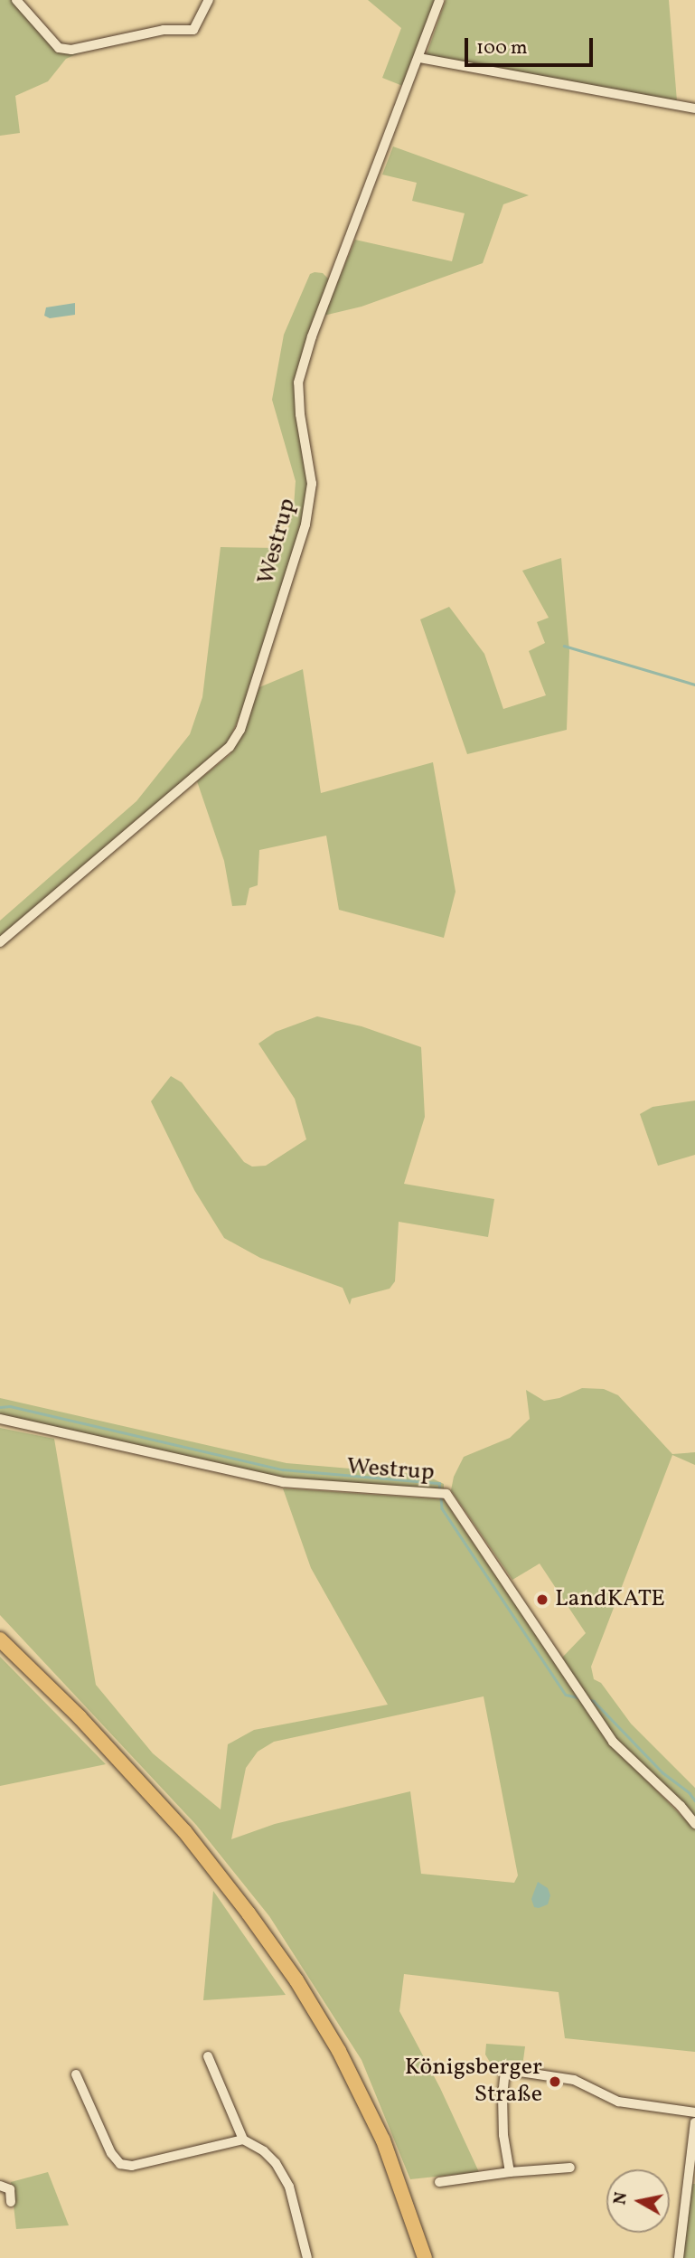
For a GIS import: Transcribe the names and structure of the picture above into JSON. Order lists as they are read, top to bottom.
{
  "streets": {
    "street": ["Westrup"]
  },
  "places": ["LandKATE", "Königsberger Straße"],
  "scale_bar": "100 m",
  "north": "left"
}
